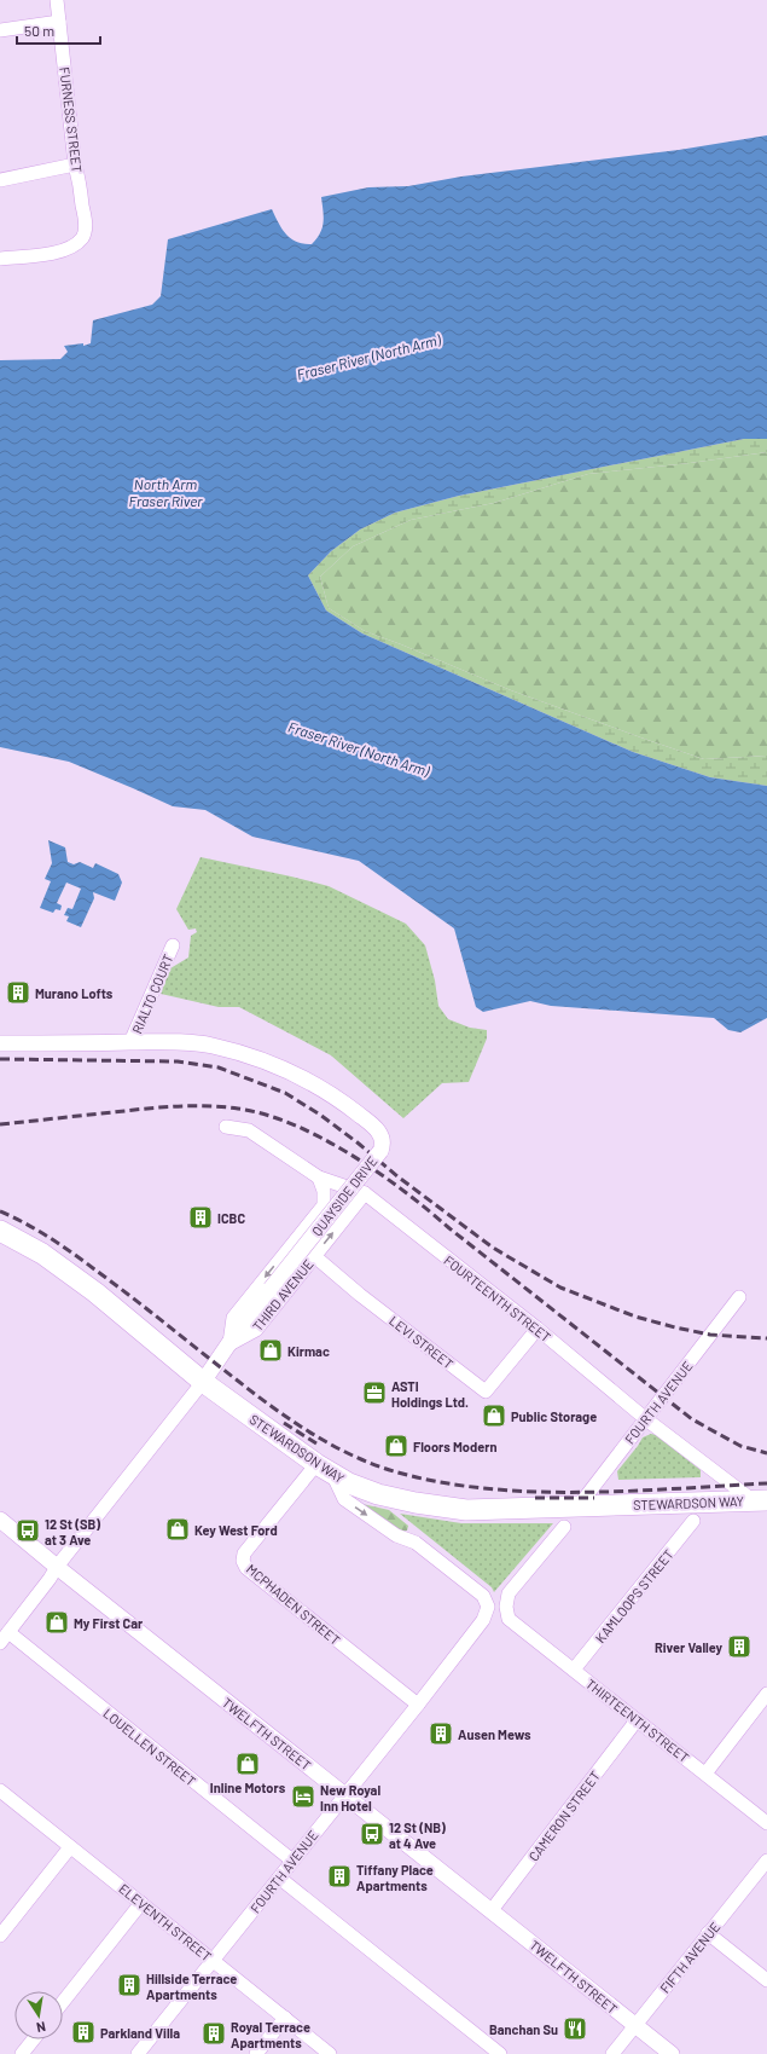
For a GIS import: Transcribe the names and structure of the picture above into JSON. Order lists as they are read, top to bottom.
{
  "streets": {
    "main road": ["STEWARDSON WAY"],
    "street": [
      "FURNESS STREET",
      "RIALTO COURT",
      "QUAYSIDE DRIVE",
      "THIRD AVENUE",
      "FOURTEENTH STREET",
      "LEVI STREET",
      "FOURTH AVENUE",
      "KAMLOOPS STREET",
      "MCPHADEN STREET",
      "THIRTEENTH STREET",
      "TWELFTH STREET",
      "LOUELLEN STREET",
      "CAMERON STREET",
      "ELEVENTH STREET",
      "FIFTH AVENUE"
    ]
  },
  "crossings": [
    ["RIALTO COURT", "QUAYSIDE DRIVE"],
    ["QUAYSIDE DRIVE", "THIRD AVENUE"],
    ["QUAYSIDE DRIVE", "STEWARDSON WAY"],
    ["THIRD AVENUE", "FOURTEENTH STREET"],
    ["THIRD AVENUE", "LEVI STREET"],
    ["FOURTEENTH STREET", "LEVI STREET"],
    ["FOURTEENTH STREET", "FOURTH AVENUE"],
    ["FOURTEENTH STREET", "STEWARDSON WAY"],
    ["FOURTH AVENUE", "STEWARDSON WAY"],
    ["FOURTH AVENUE", "MCPHADEN STREET"],
    ["FOURTH AVENUE", "TWELFTH STREET"],
    ["FOURTH AVENUE", "LOUELLEN STREET"],
    ["FOURTH AVENUE", "ELEVENTH STREET"],
    ["STEWARDSON WAY", "MCPHADEN STREET"],
    ["KAMLOOPS STREET", "THIRTEENTH STREET"],
    ["THIRTEENTH STREET", "CAMERON STREET"],
    ["TWELFTH STREET", "CAMERON STREET"],
    ["TWELFTH STREET", "FIFTH AVENUE"]
  ],
  "water": ["Fraser River (North Arm)", "North Arm Fraser River"],
  "places": {
    "building": [
      "Murano Lofts",
      "ICBC",
      "River Valley",
      "Ausen Mews",
      "Tiffany Place Apartments",
      "Hillside Terrace Apartments",
      "Parkland Villa",
      "Royal Terrace Apartments"
    ],
    "shop": [
      "Kirmac",
      "Public Storage",
      "Floors Modern",
      "Key West Ford",
      "My First Car",
      "Inline Motors"
    ],
    "office": ["ASTI Holdings Ltd."],
    "bus stop": ["12 St (SB) at 3 Ave", "12 St (NB) at 4 Ave"],
    "hotel": ["New Royal Inn Hotel"],
    "restaurant": ["Banchan Su"]
  },
  "scale_bar": "50 m",
  "north": "bottom"
}
